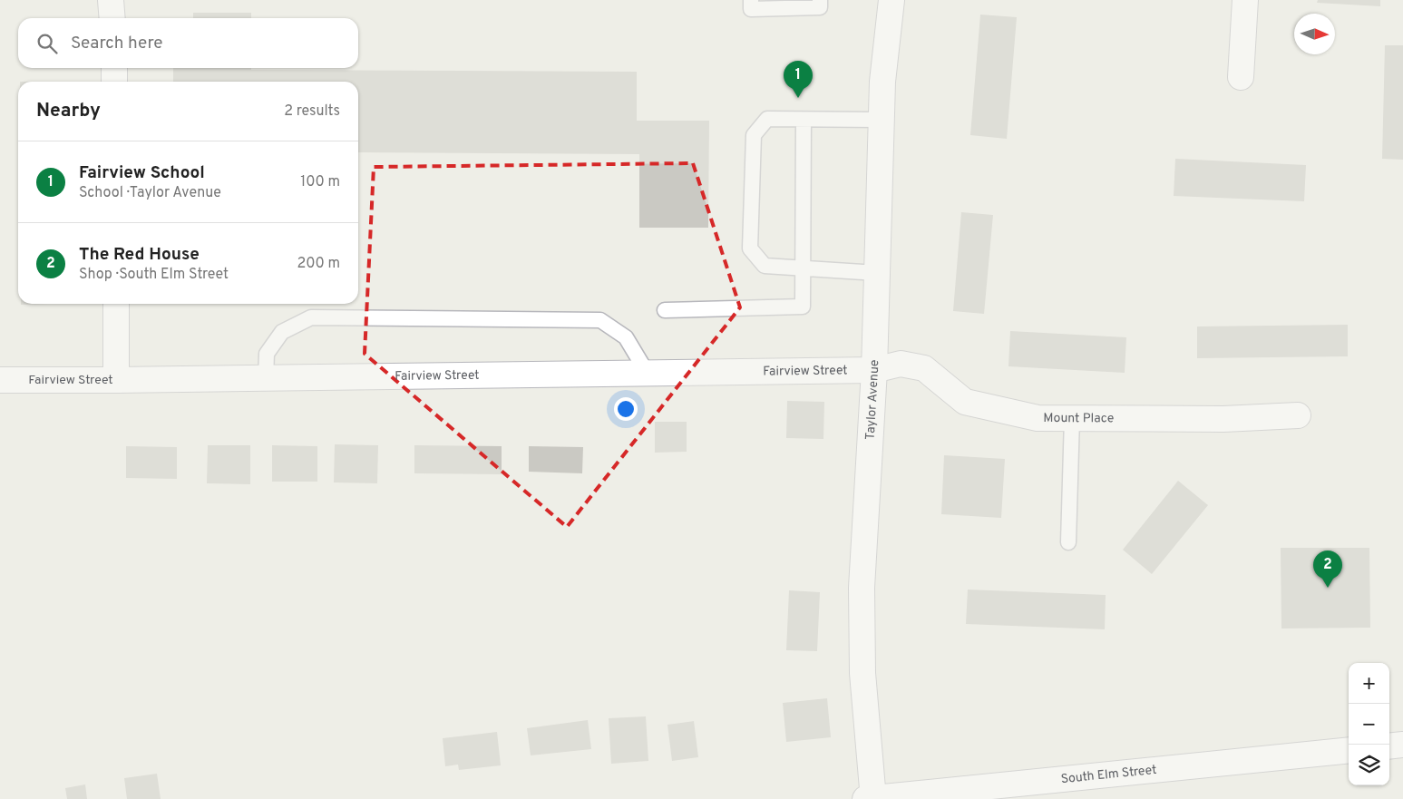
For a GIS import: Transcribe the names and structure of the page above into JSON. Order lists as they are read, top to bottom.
{
  "streets": {
    "street": [
      "Fairview Street",
      "Taylor Avenue",
      "Mount Place",
      "South Elm Street"
    ]
  },
  "crossings": [
    ["Fairview Street", "Taylor Avenue"],
    ["Fairview Street", "Mount Place"],
    ["Taylor Avenue", "Mount Place"],
    ["Taylor Avenue", "South Elm Street"]
  ],
  "north": "right",
  "page": {
    "search": "Search here",
    "pins": ["1", "2"],
    "heading": ["Nearby", "2 results"],
    "list": [
      {
        "mark": "1",
        "name": "Fairview School",
        "note": "School · Taylor Avenue",
        "value": "100 m"
      },
      {
        "mark": "2",
        "name": "The Red House",
        "note": "Shop · South Elm Street",
        "value": "200 m"
      }
    ],
    "map_buttons": ["+", "−"]
  }
}
